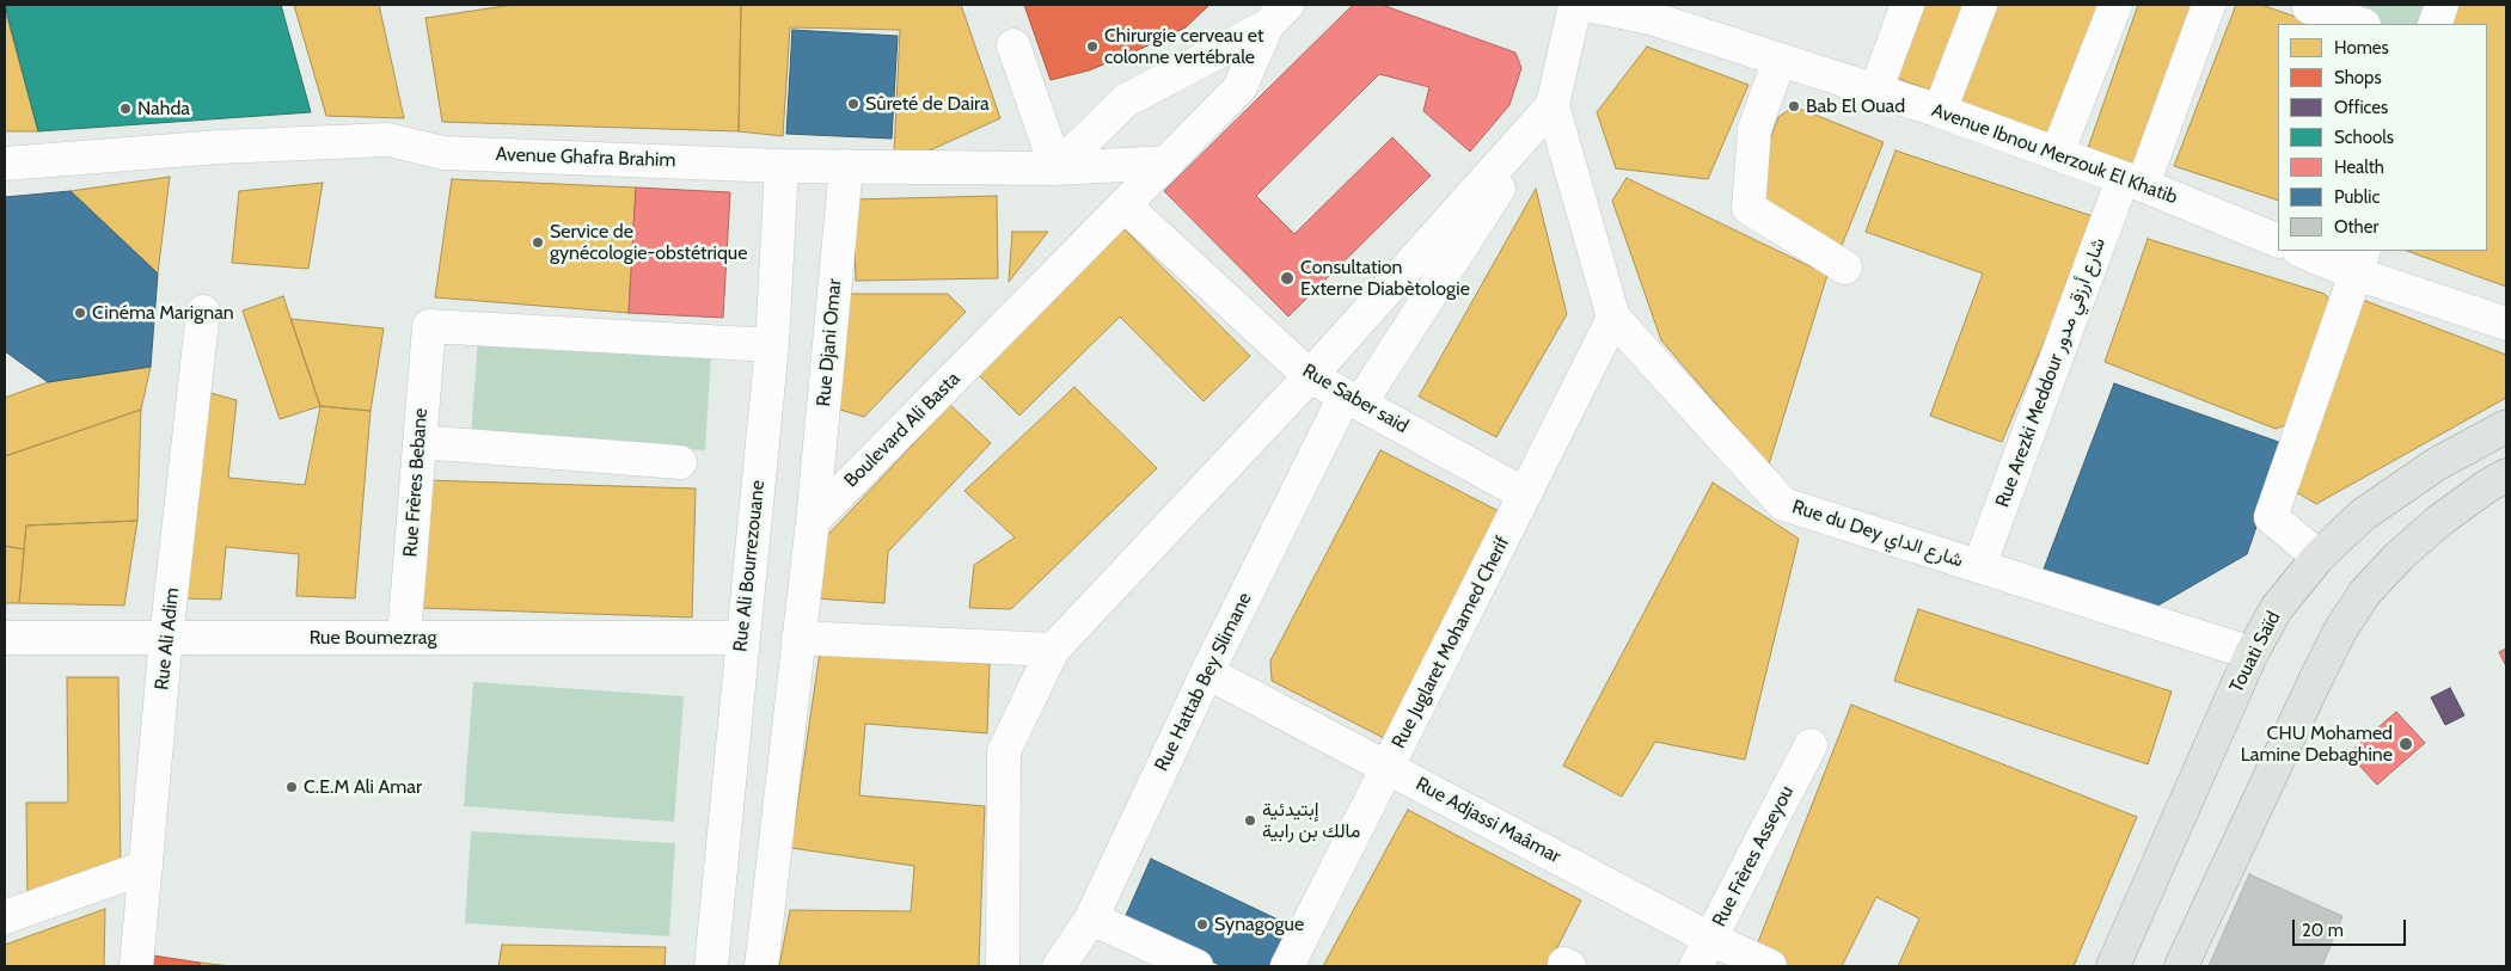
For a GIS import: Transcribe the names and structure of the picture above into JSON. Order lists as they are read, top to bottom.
{
  "streets": {
    "main road": ["Touati Saïd"],
    "street": [
      "Avenue Ibnou Merzouk El Khatib",
      "Avenue Ghafra Brahim",
      "Rue Djani Omar",
      "Rue Arezki Meddour شارع أرزقي مدور",
      "Rue Saber said",
      "Boulevard Ali Basta",
      "Rue Frères Bebane",
      "Rue du Dey شارع الداي",
      "Rue Ali Bourrezouane",
      "Rue Boumezrag",
      "Rue Ali Adim",
      "Rue Juglaret Mohamed Cherif",
      "Rue Hattab Bey Slimane",
      "Rue Adjassi Maâmar",
      "Rue Frères Asseyou"
    ]
  },
  "crossings": [
    ["Avenue Ibnou Merzouk El Khatib", "Rue Arezki Meddour شارع أرزقي مدور"],
    ["Avenue Ghafra Brahim", "Rue Djani Omar"],
    ["Avenue Ghafra Brahim", "Boulevard Ali Basta"],
    ["Avenue Ghafra Brahim", "Rue Ali Bourrezouane"],
    ["Rue Djani Omar", "Boulevard Ali Basta"],
    ["Rue Arezki Meddour شارع أرزقي مدور", "Rue du Dey شارع الداي"],
    ["Rue Saber said", "Boulevard Ali Basta"],
    ["Rue Saber said", "Rue Juglaret Mohamed Cherif"],
    ["Rue Saber said", "Rue Hattab Bey Slimane"],
    ["Rue Frères Bebane", "Rue Ali Bourrezouane"],
    ["Rue Frères Bebane", "Rue Boumezrag"],
    ["Rue du Dey شارع الداي", "Rue Juglaret Mohamed Cherif"],
    ["Rue du Dey شارع الداي", "Touati Saïd"],
    ["Rue du Dey شارع الداي", "Rue Hattab Bey Slimane"],
    ["Rue Ali Bourrezouane", "Rue Boumezrag"],
    ["Rue Boumezrag", "Rue Ali Adim"],
    ["Rue Juglaret Mohamed Cherif", "Rue Adjassi Maâmar"],
    ["Rue Hattab Bey Slimane", "Rue Adjassi Maâmar"],
    ["Rue Adjassi Maâmar", "Rue Frères Asseyou"]
  ],
  "places": [
    "Chirurgie cerveau et colonne vertébrale",
    "Sûreté de Daira",
    "Bab El Ouad",
    "Nahda",
    "Service de gynécologie-obstétrique",
    "Consultation Externe Diabètologie",
    "Cinéma Marignan",
    "CHU Mohamed Lamine Debaghine",
    "C.E.M Ali Amar",
    "إبتيدئية مالك بن رابية",
    "Synagogue"
  ],
  "legend": [
    "Homes",
    "Shops",
    "Offices",
    "Schools",
    "Health",
    "Public",
    "Other"
  ],
  "scale_bar": "20 m"
}
